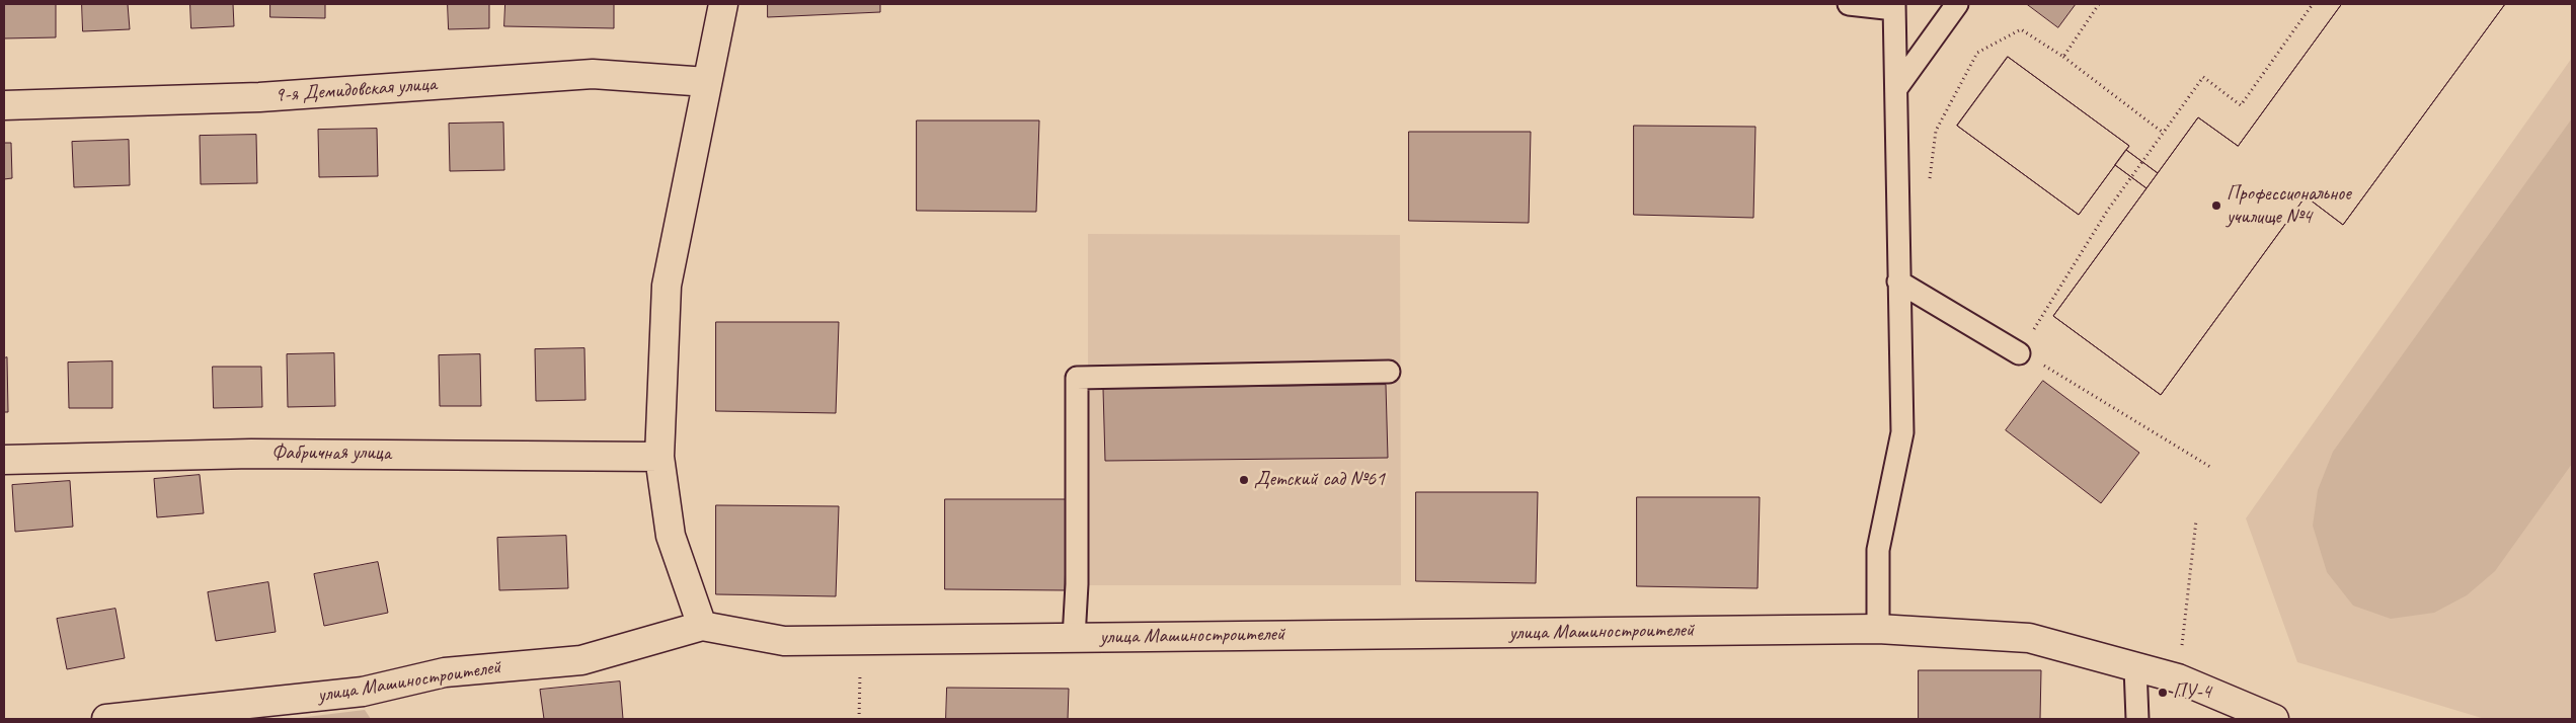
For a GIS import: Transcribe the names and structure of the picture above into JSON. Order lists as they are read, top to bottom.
{
  "streets": {
    "street": ["9-я Демидовская улица", "Фабричная улица", "улица Машиностроителей"]
  },
  "places": ["Профессиональное училище №4", "Детский сад №61", "ПУ-4"]
}
